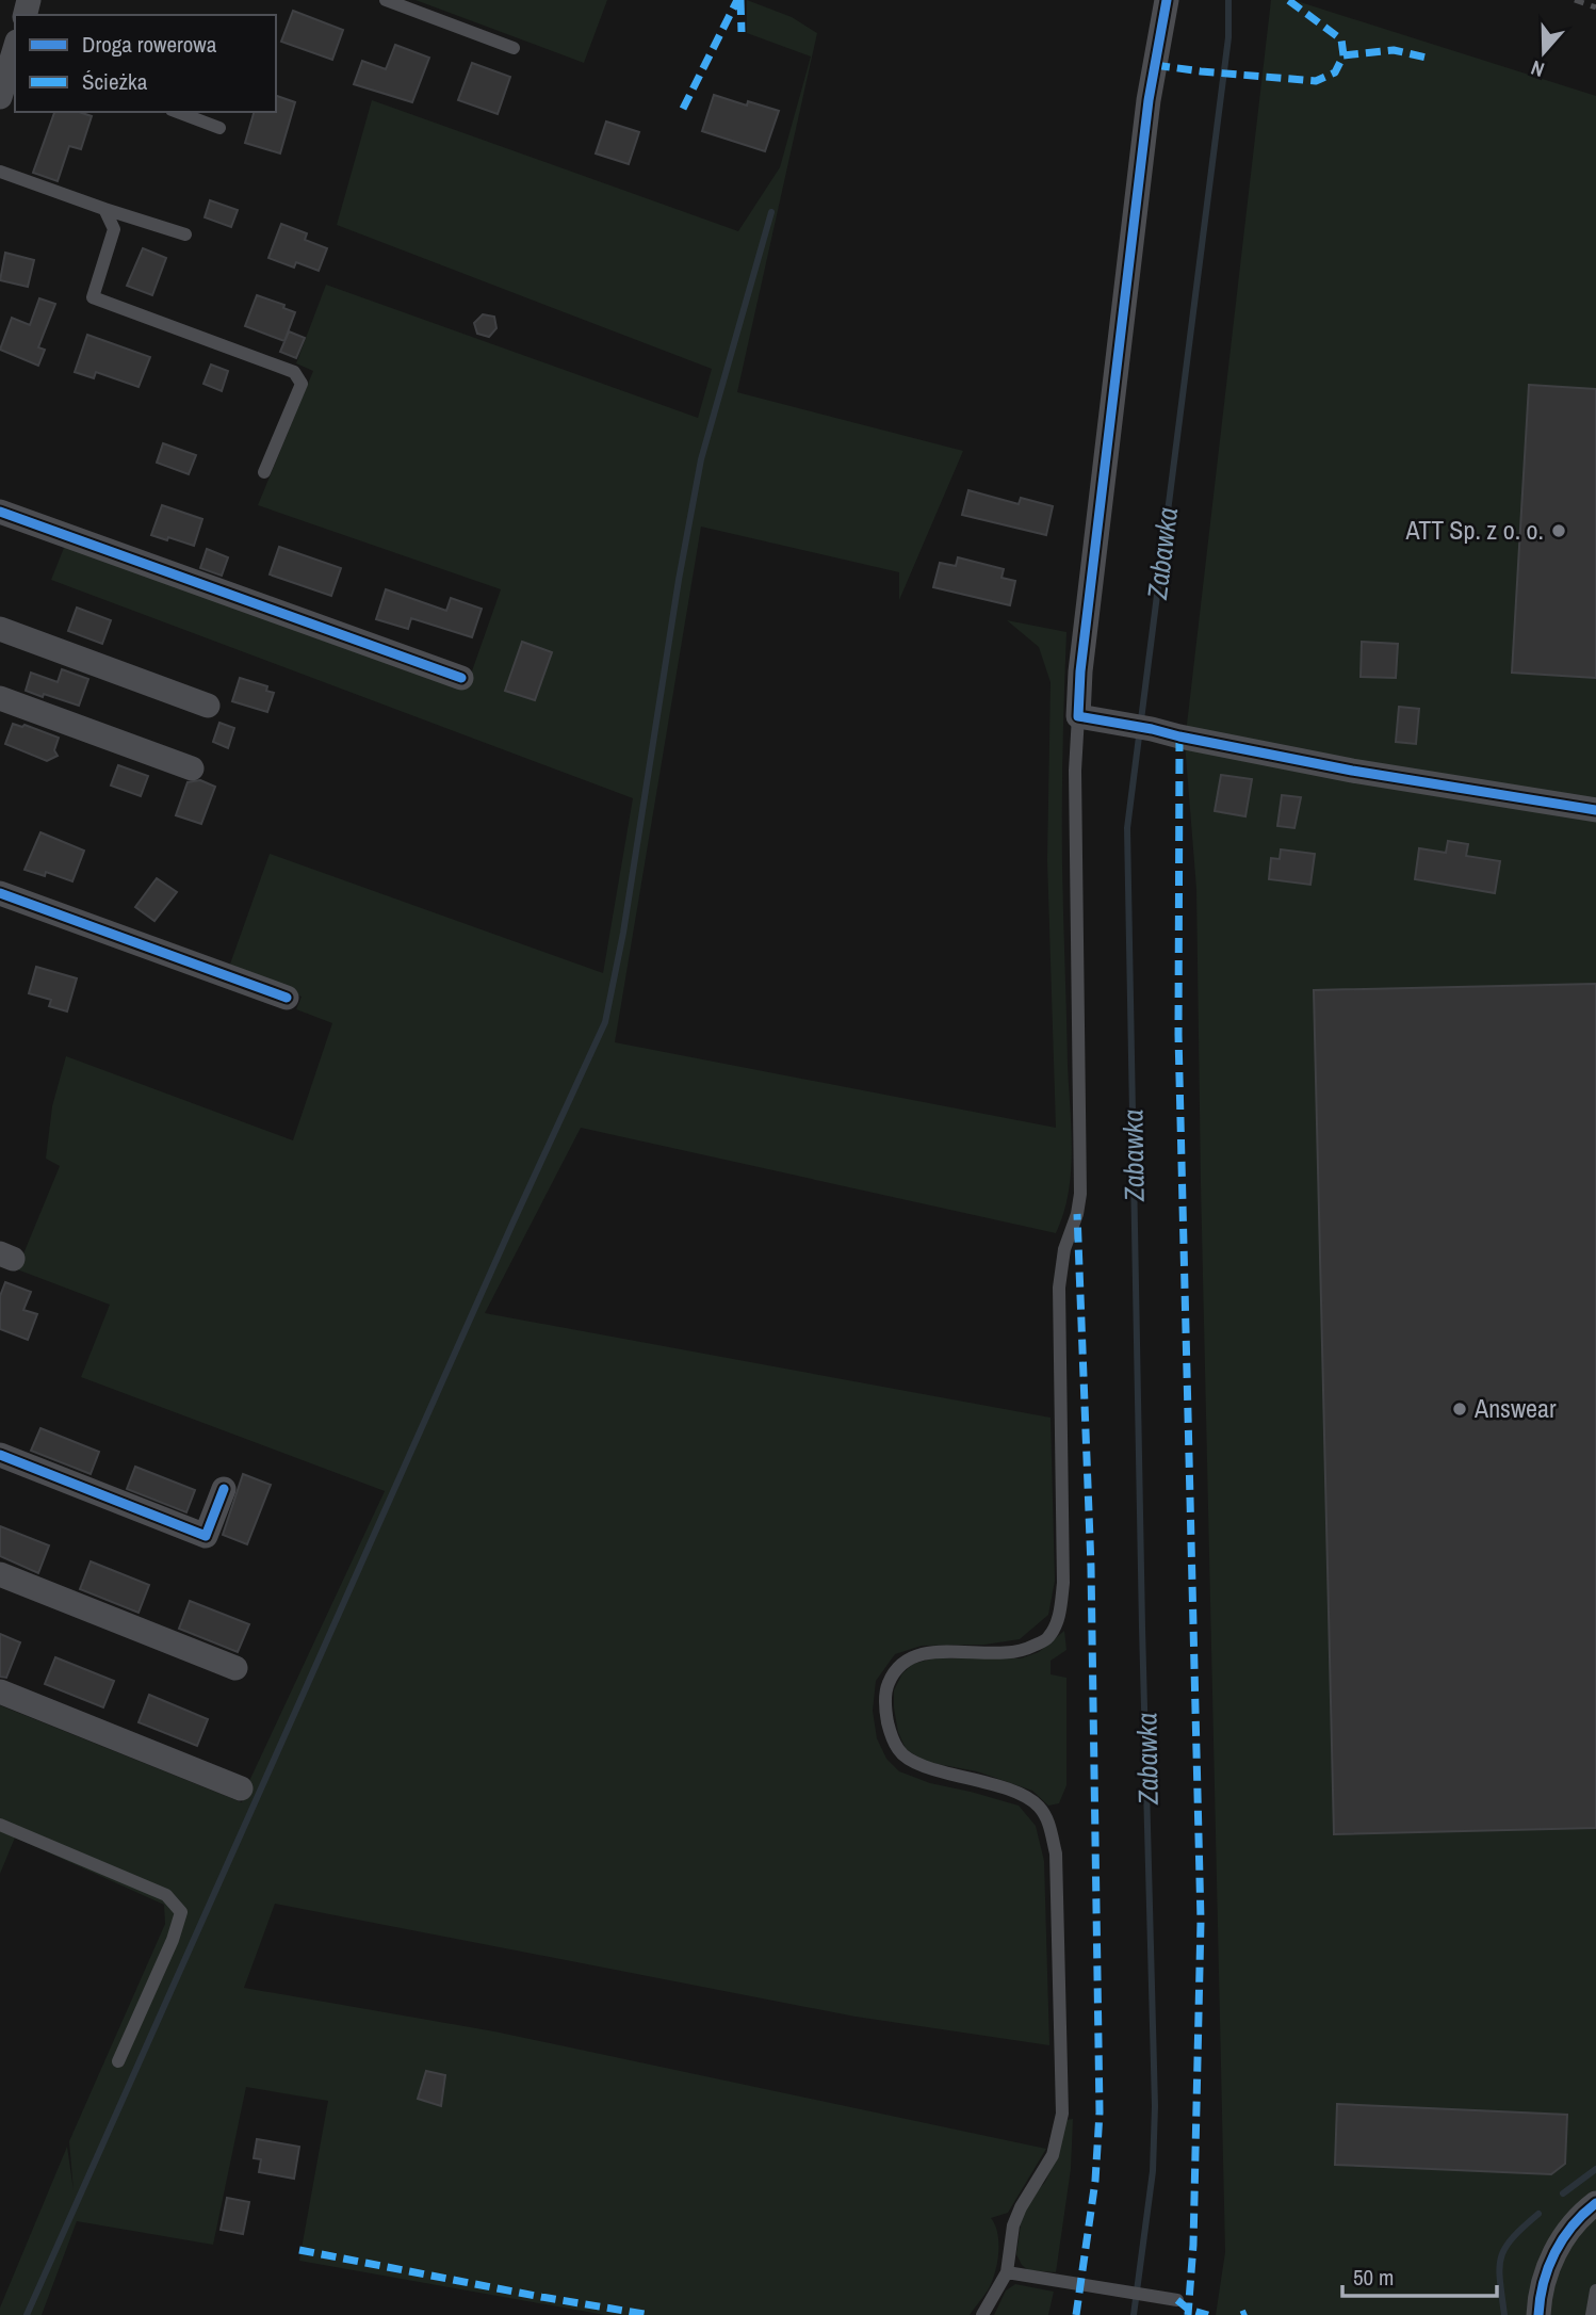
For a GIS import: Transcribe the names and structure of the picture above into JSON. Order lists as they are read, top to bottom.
{
  "water": ["Zabawka"],
  "places": ["ATT Sp. z o. o.", "Answear"],
  "legend": ["Droga rowerowa", "Ścieżka"],
  "scale_bar": "50 m",
  "north": "bottom"
}
